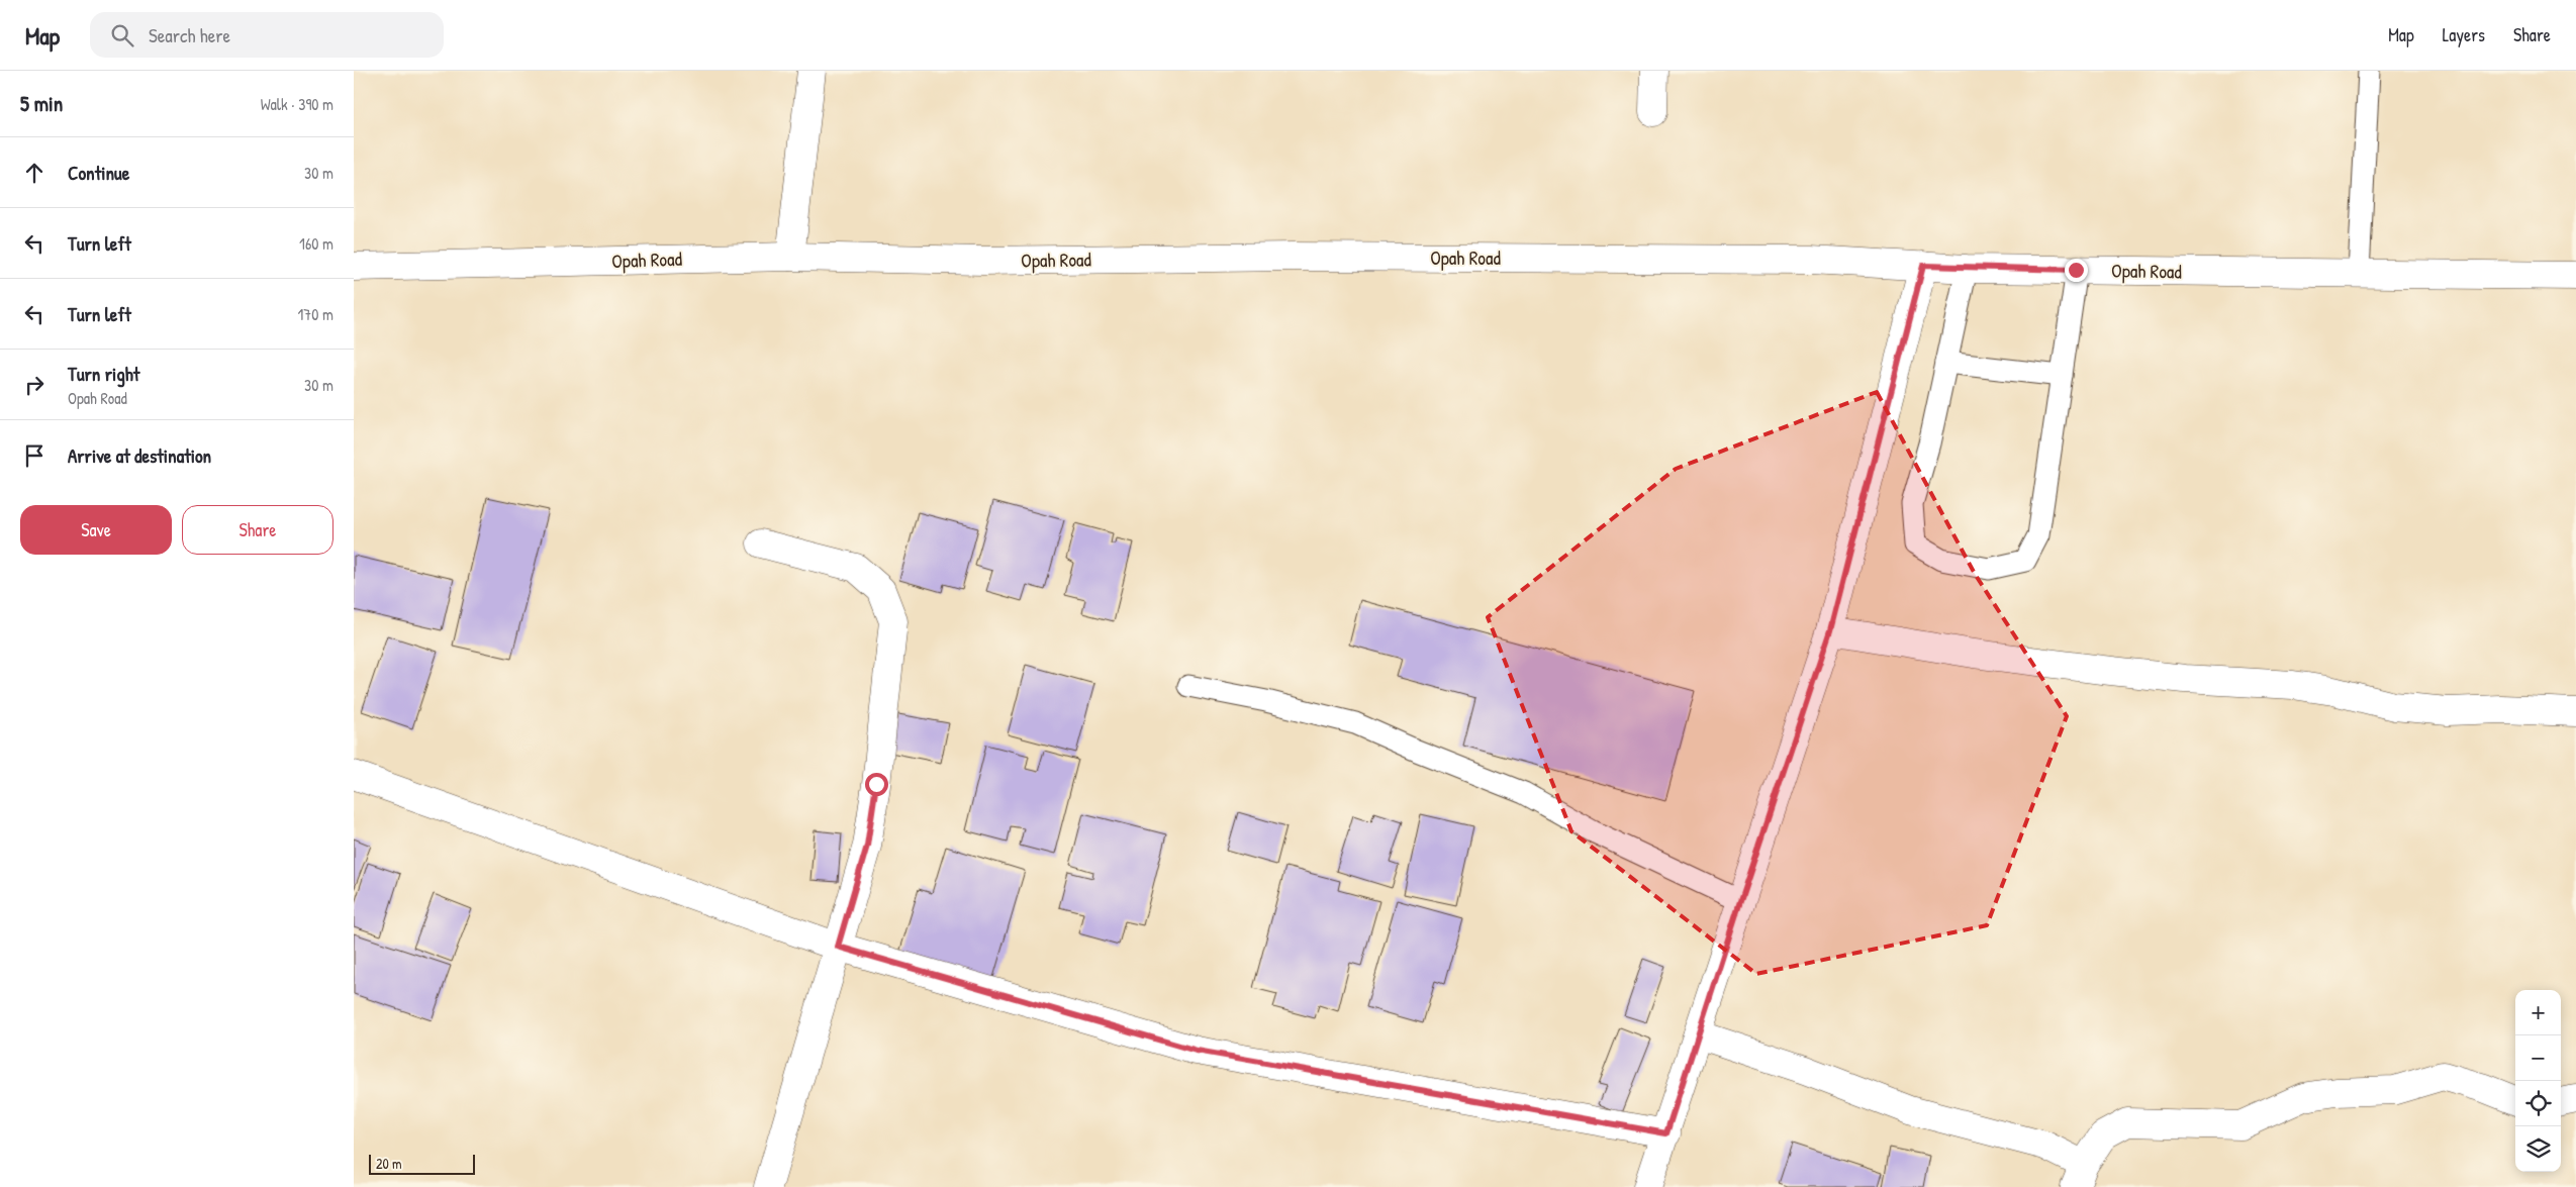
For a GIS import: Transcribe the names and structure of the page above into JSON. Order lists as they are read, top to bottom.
{
  "streets": {
    "street": ["Opah Road"]
  },
  "scale_bar": "20 m",
  "page": {
    "header": "Map",
    "search": "Search here",
    "nav": ["Map", "Layers", "Share"],
    "heading": ["5 min", "Walk · 390 m"],
    "list": [
      ["Continue", "30 m"],
      ["Turn left", "160 m"],
      ["Turn left", "170 m"],
      ["Turn right", "Opah Road", "30 m"],
      "Arrive at destination"
    ],
    "buttons": ["Save", "Share"],
    "map_buttons": ["+", "−"],
    "scale": "20 m"
  }
}
